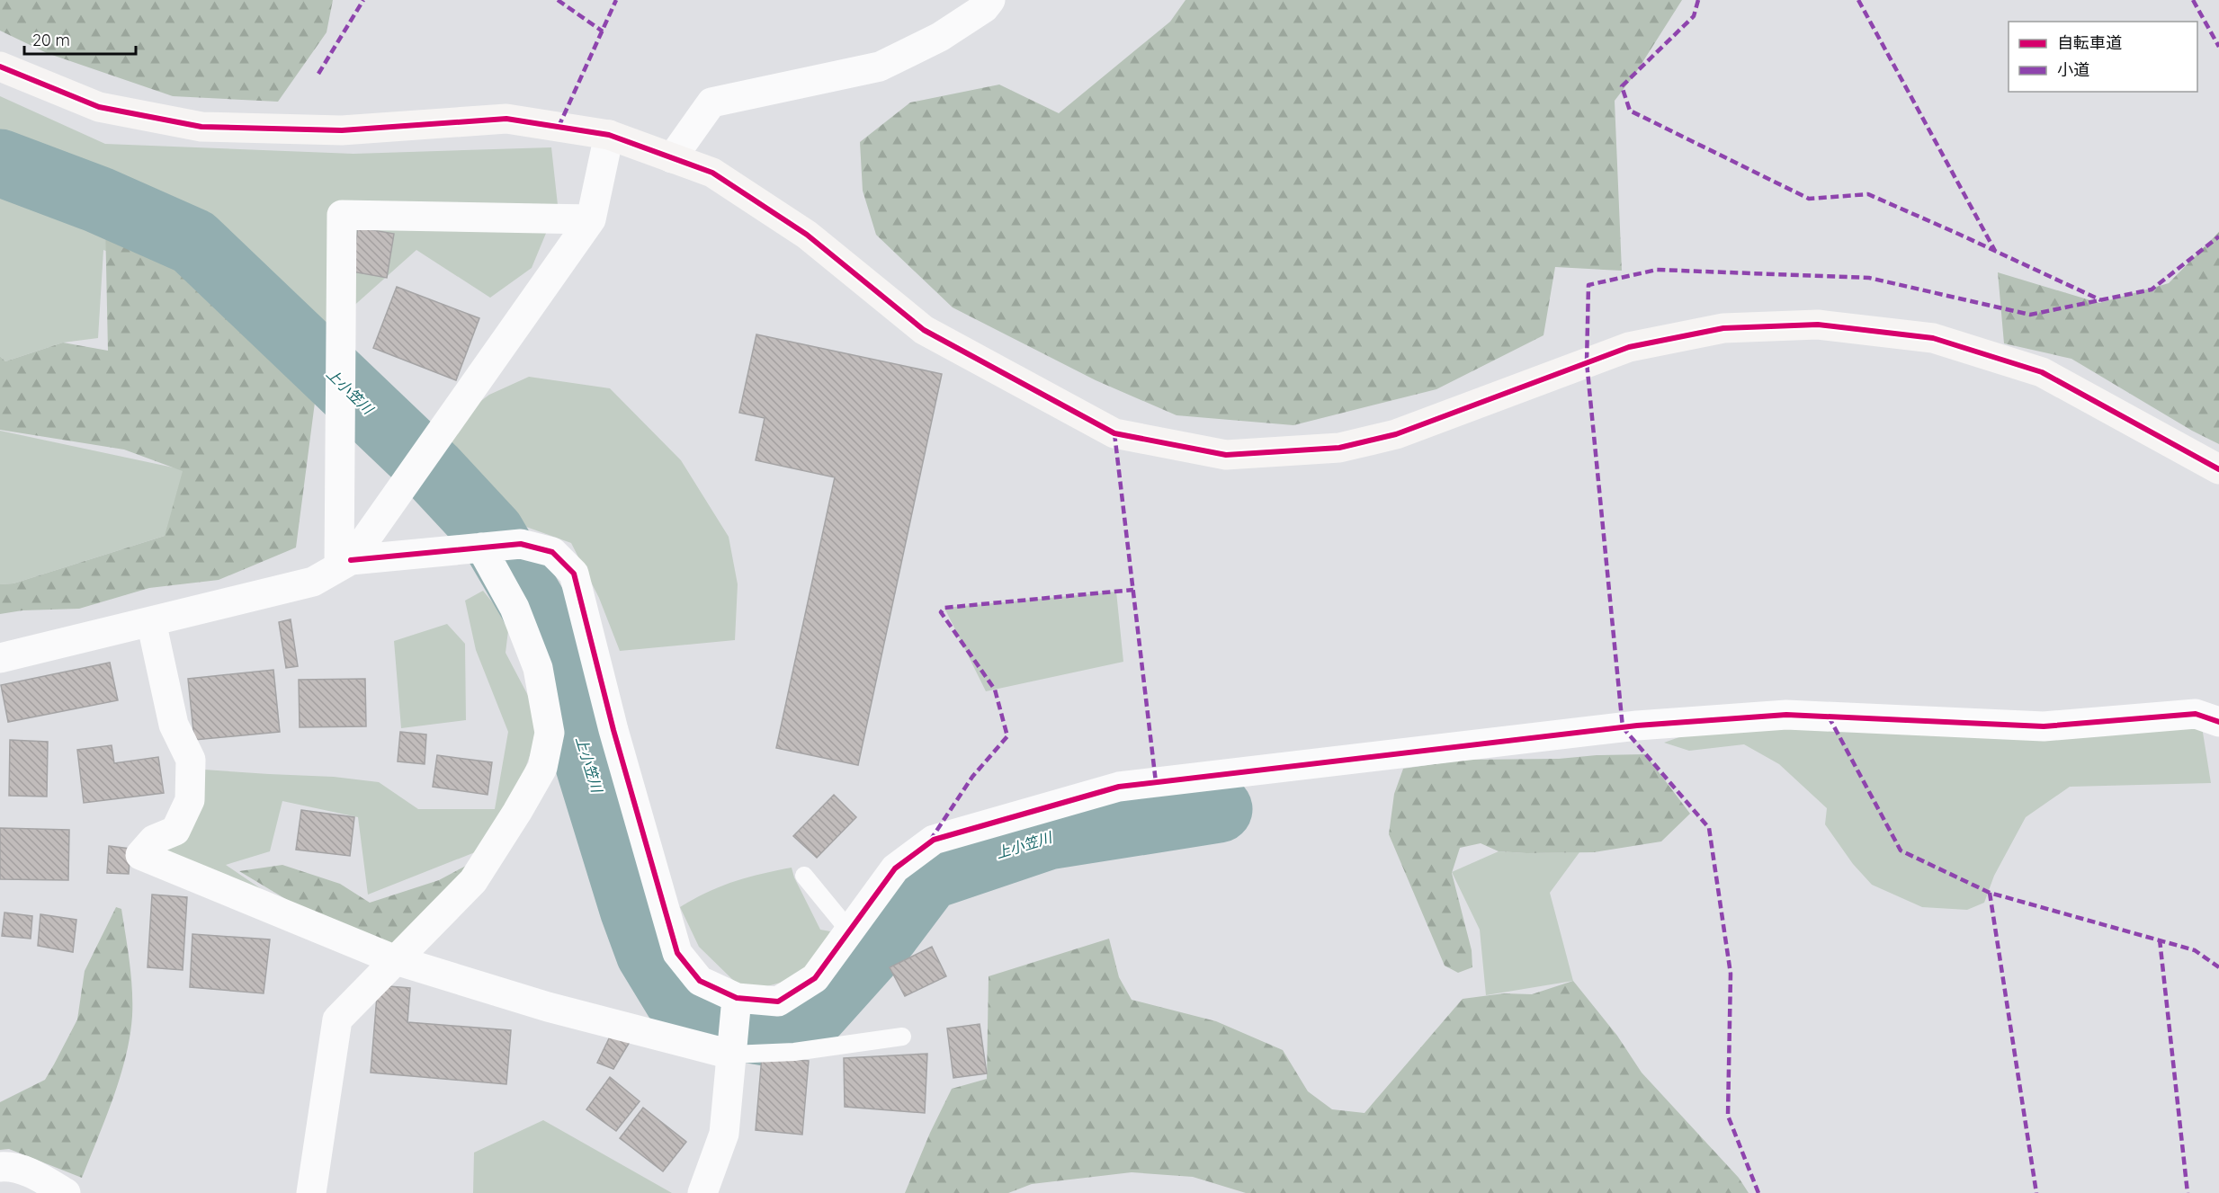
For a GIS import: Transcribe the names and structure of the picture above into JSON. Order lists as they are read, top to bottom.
{
  "water": ["上小笠川"],
  "legend": ["自転車道", "小道"],
  "scale_bar": "20 m"
}
